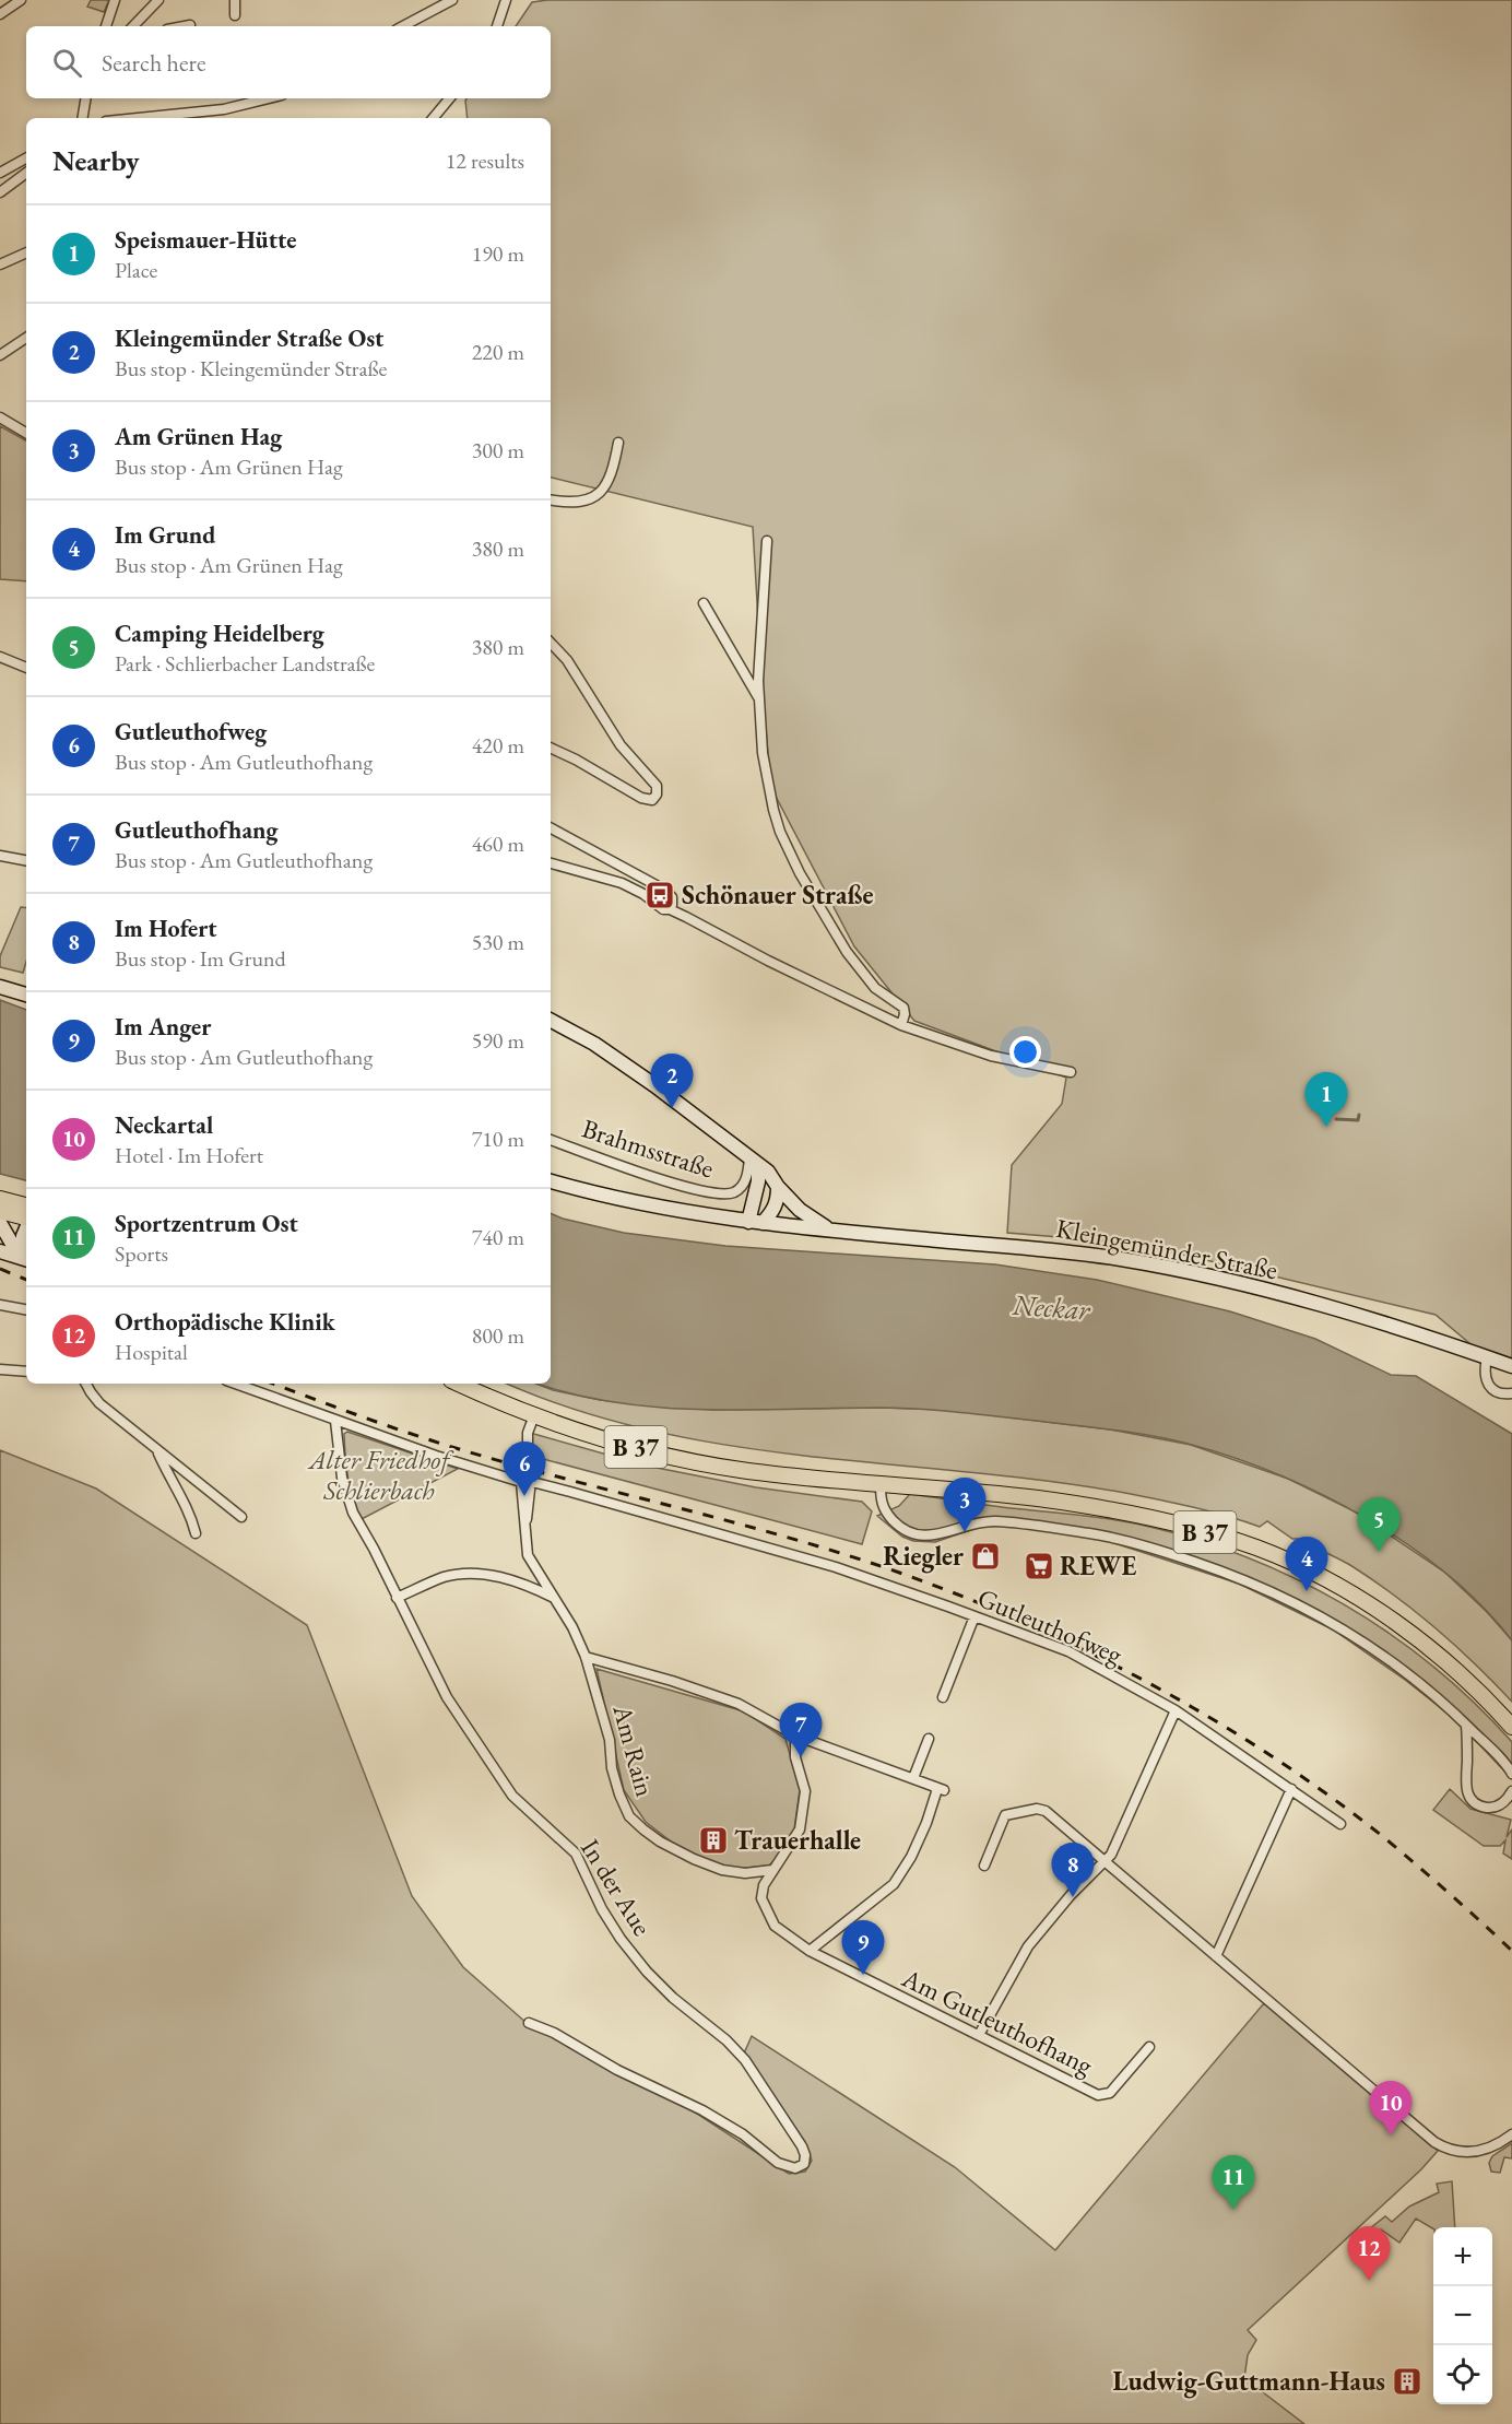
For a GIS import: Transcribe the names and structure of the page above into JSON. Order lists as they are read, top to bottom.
{
  "streets": {
    "main road": ["Kleingemünder Straße", "B 37"],
    "street": [
      "Brahmsstraße",
      "Gutleuthofweg",
      "Am Rain",
      "In der Aue",
      "Am Gutleuthofhang"
    ]
  },
  "crossings": [
    ["Brahmsstraße", "Kleingemünder Straße"],
    ["Gutleuthofweg", "In der Aue"],
    ["Am Rain", "Am Gutleuthofhang"]
  ],
  "water": ["Neckar"],
  "parks": ["Alter Friedhof Schlierbach"],
  "places": {
    "bus stop": ["Schönauer Straße"],
    "shop": ["Riegler"],
    "supermarket": ["REWE"],
    "building": ["Trauerhalle", "Ludwig-Guttmann-Haus"]
  },
  "page": {
    "search": "Search here",
    "heading": ["Nearby", "12 results"],
    "list": [
      {
        "mark": "1",
        "name": "Speismauer-Hütte",
        "note": "Place",
        "value": "190 m"
      },
      {
        "mark": "2",
        "name": "Kleingemünder Straße Ost",
        "note": "Bus stop · Kleingemünder Straße",
        "value": "220 m"
      },
      {
        "mark": "3",
        "name": "Am Grünen Hag",
        "note": "Bus stop · Am Grünen Hag",
        "value": "300 m"
      },
      {
        "mark": "4",
        "name": "Im Grund",
        "note": "Bus stop · Am Grünen Hag",
        "value": "380 m"
      },
      {
        "mark": "5",
        "name": "Camping Heidelberg",
        "note": "Park · Schlierbacher Landstraße",
        "value": "380 m"
      },
      {
        "mark": "6",
        "name": "Gutleuthofweg",
        "note": "Bus stop · Am Gutleuthofhang",
        "value": "420 m"
      },
      {
        "mark": "7",
        "name": "Gutleuthofhang",
        "note": "Bus stop · Am Gutleuthofhang",
        "value": "460 m"
      },
      {
        "mark": "8",
        "name": "Im Hofert",
        "note": "Bus stop · Im Grund",
        "value": "530 m"
      },
      {
        "mark": "9",
        "name": "Im Anger",
        "note": "Bus stop · Am Gutleuthofhang",
        "value": "590 m"
      },
      {
        "mark": "10",
        "name": "Neckartal",
        "note": "Hotel · Im Hofert",
        "value": "710 m"
      },
      {
        "mark": "11",
        "name": "Sportzentrum Ost",
        "note": "Sports",
        "value": "740 m"
      },
      {
        "mark": "12",
        "name": "Orthopädische Klinik",
        "note": "Hospital",
        "value": "800 m"
      }
    ],
    "pins": [
      "2",
      "1",
      "6",
      "3",
      "5",
      "4",
      "7",
      "8",
      "9",
      "10",
      "11",
      "12"
    ],
    "map_buttons": ["+", "−"]
  }
}
